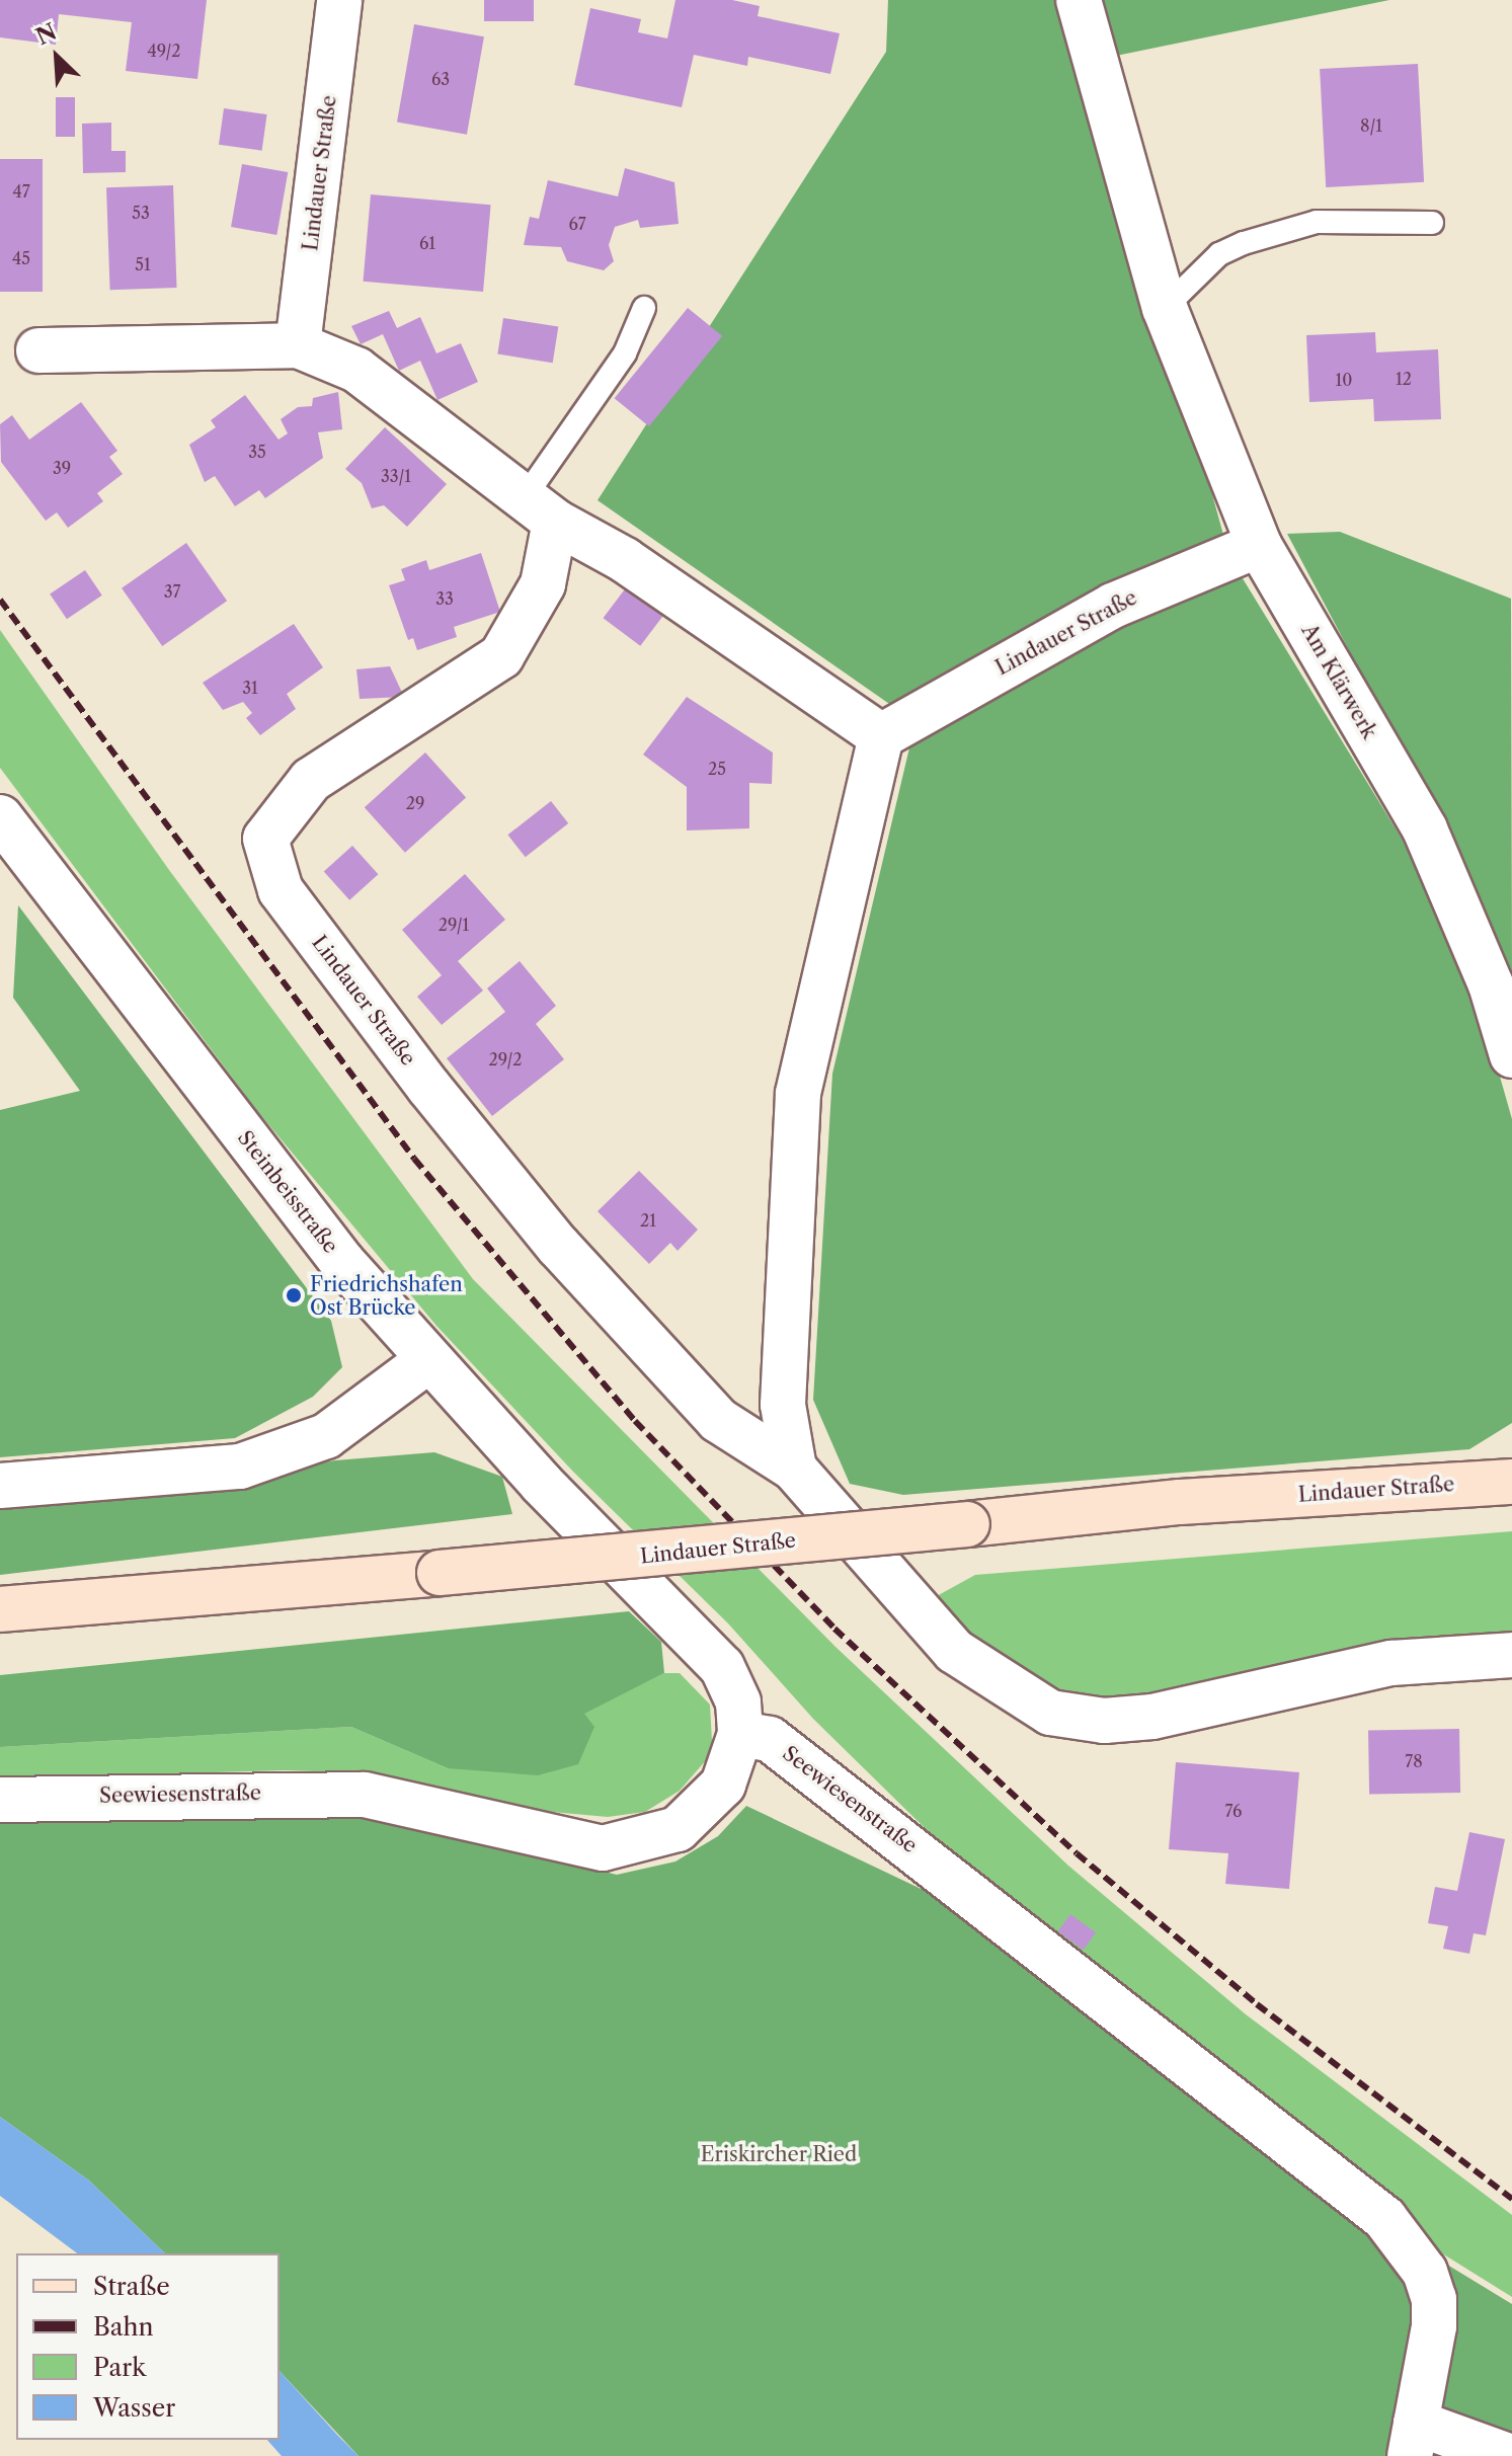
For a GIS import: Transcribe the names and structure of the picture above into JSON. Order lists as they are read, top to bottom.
{
  "streets": {
    "main road": ["Lindauer Straße"],
    "street": ["Am Klärwerk", "Steinbeisstraße", "Seewiesenstraße"]
  },
  "crossings": [
    ["Lindauer Straße", "Am Klärwerk"],
    ["Steinbeisstraße", "Seewiesenstraße"]
  ],
  "parks": ["Eriskircher Ried"],
  "places": ["Friedrichshafen Ost Brücke"],
  "house_numbers": [
    "49/2",
    "63",
    "8/1",
    "47",
    "53",
    "67",
    "61",
    "45",
    "51",
    "12",
    "10",
    "35",
    "39",
    "33/1",
    "37",
    "33",
    "31",
    "25",
    "29",
    "29/1",
    "29/2",
    "21",
    "78",
    "76"
  ],
  "legend": [
    "Straße",
    "Bahn",
    "Park",
    "Wasser"
  ],
  "north": "top left"
}
